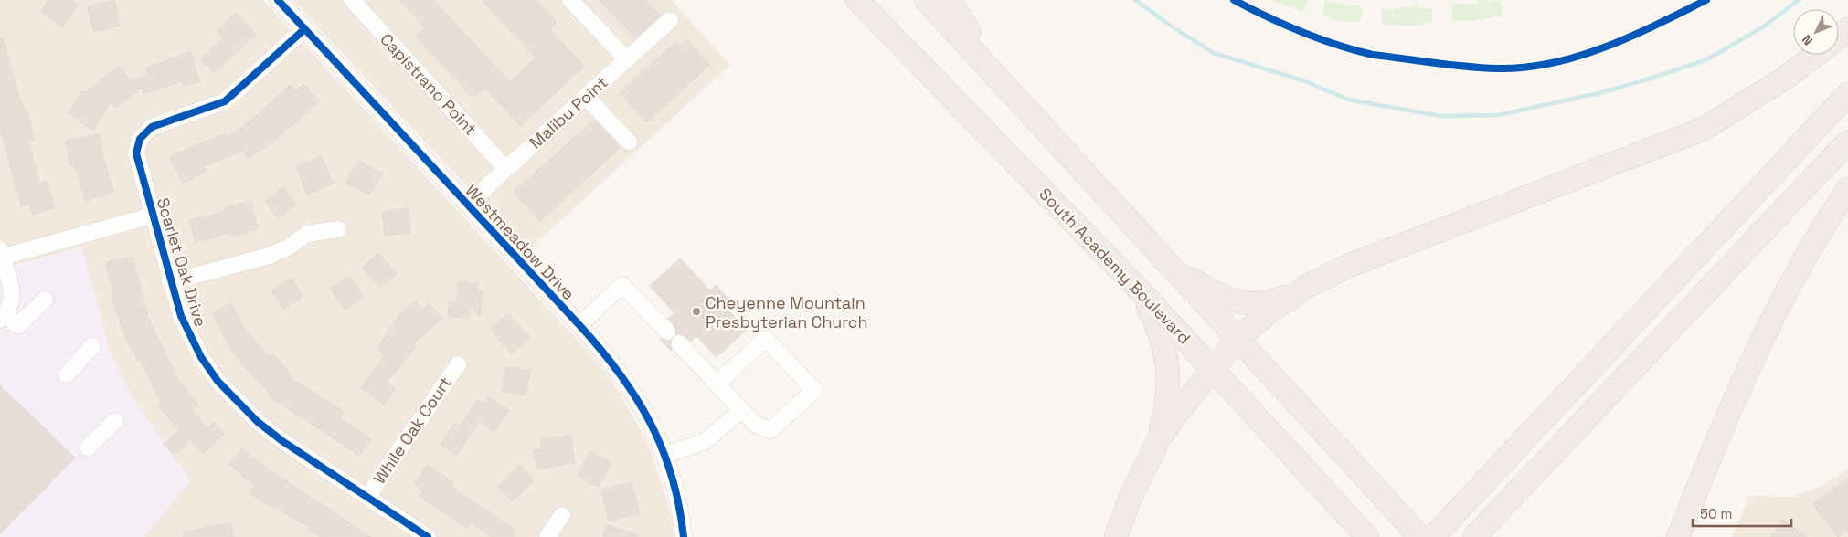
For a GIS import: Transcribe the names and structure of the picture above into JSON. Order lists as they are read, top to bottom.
{
  "streets": {
    "highway": ["South Academy Boulevard"],
    "street": [
      "Capistrano Point",
      "Malibu Point",
      "Westmeadow Drive",
      "Scarlet Oak Drive",
      "While Oak Court"
    ]
  },
  "crossings": [
    ["Capistrano Point", "Malibu Point"],
    ["Malibu Point", "Westmeadow Drive"],
    ["Westmeadow Drive", "Scarlet Oak Drive"],
    ["Scarlet Oak Drive", "While Oak Court"]
  ],
  "places": ["Cheyenne Mountain Presbyterian Church"],
  "scale_bar": "50 m",
  "north": "bottom left"
}
